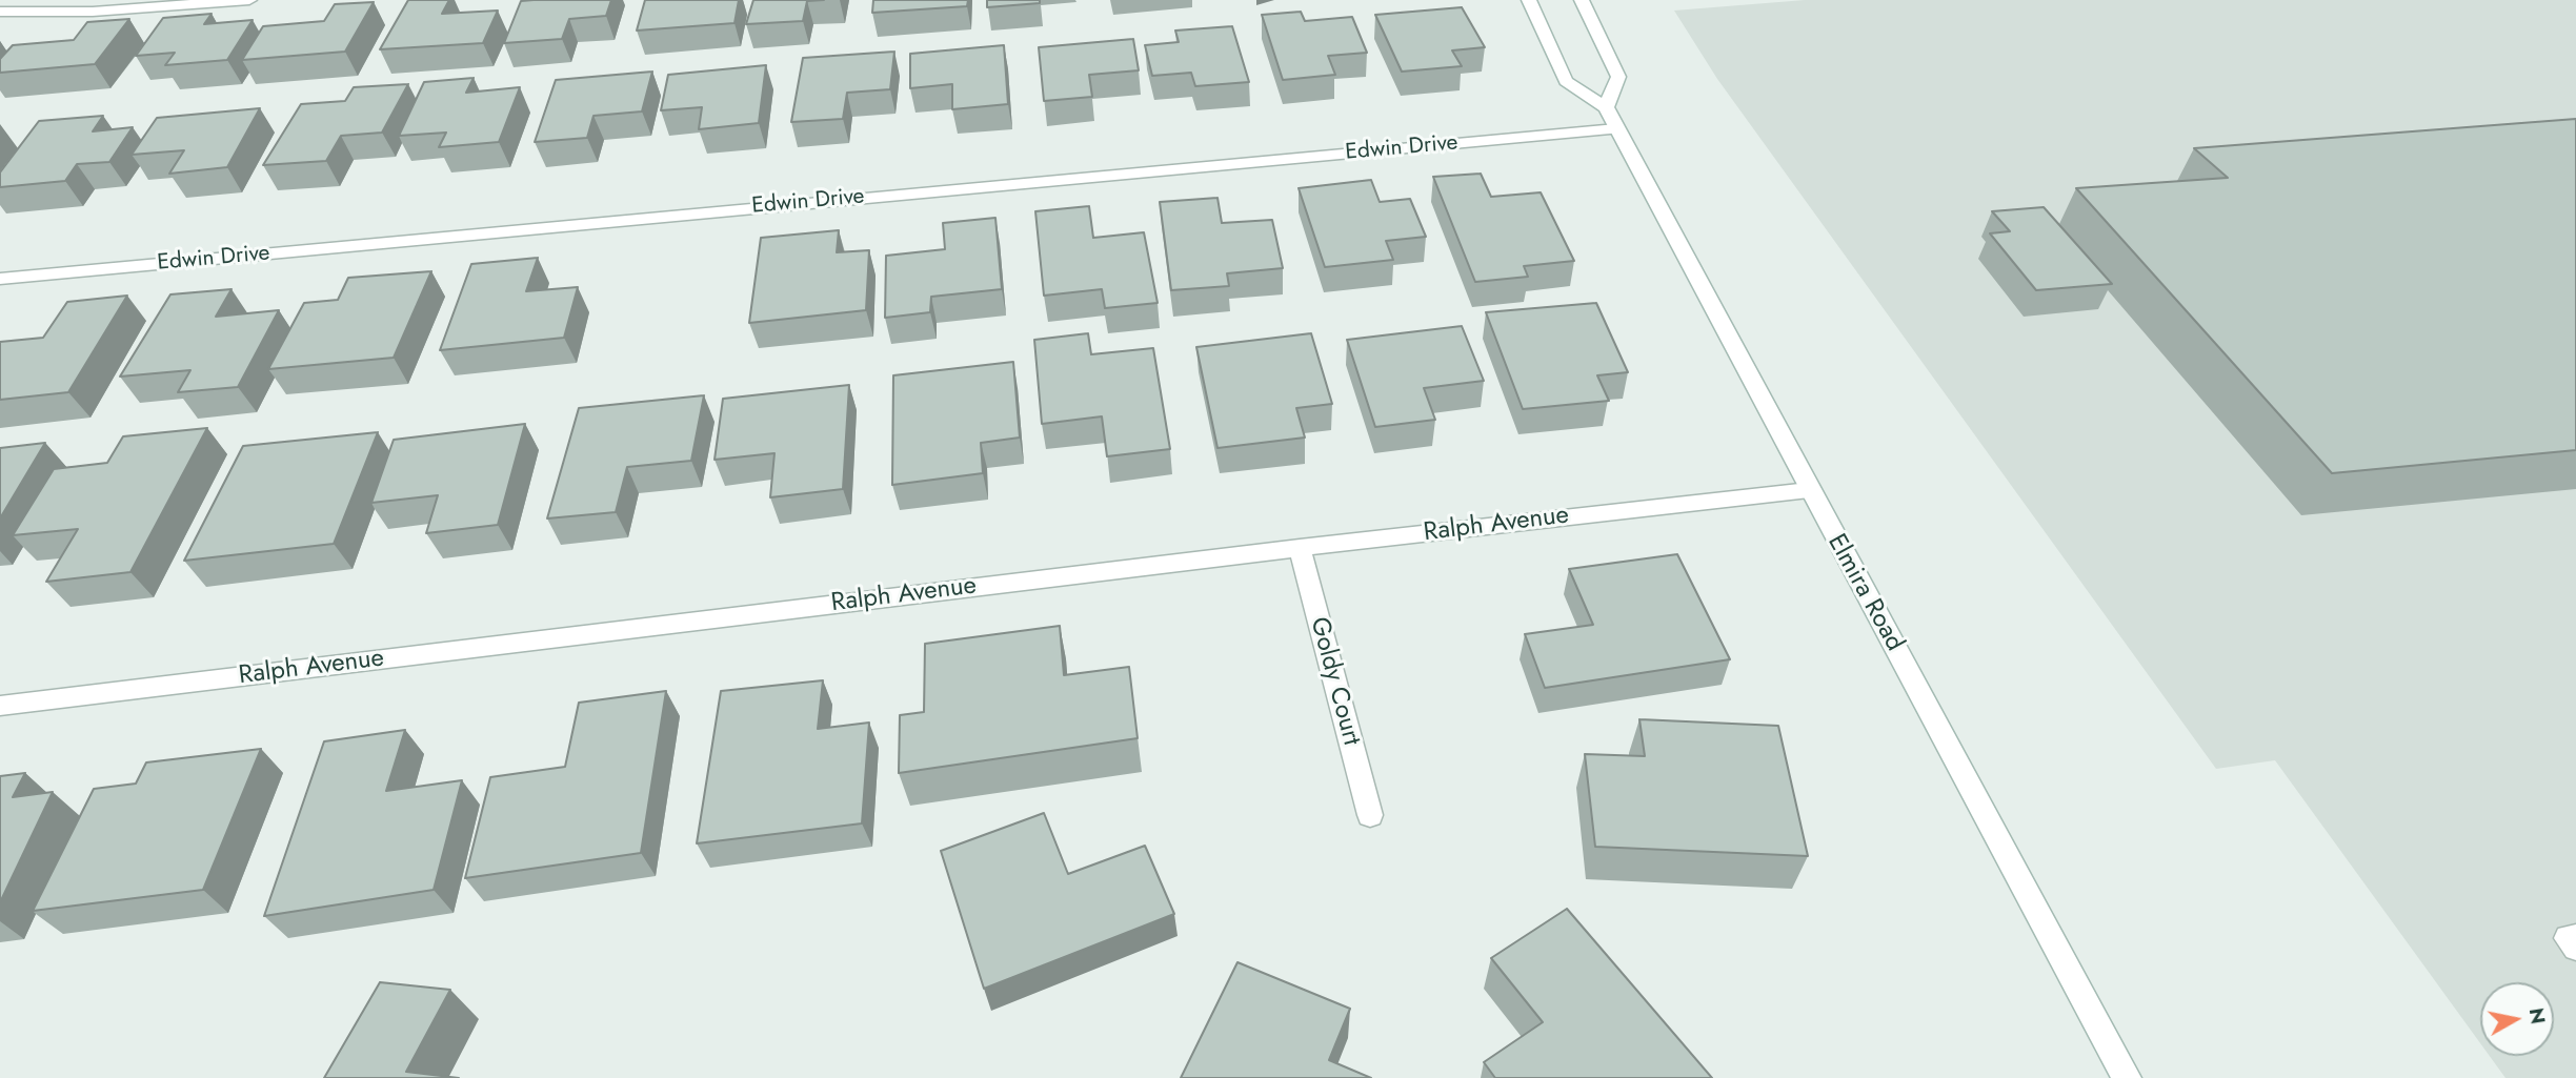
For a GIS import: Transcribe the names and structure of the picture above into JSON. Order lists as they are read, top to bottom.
{
  "streets": {
    "street": [
      "Edwin Drive",
      "Ralph Avenue",
      "Elmira Road",
      "Goldy Court"
    ]
  },
  "crossings": [
    ["Edwin Drive", "Elmira Road"],
    ["Ralph Avenue", "Elmira Road"],
    ["Ralph Avenue", "Goldy Court"]
  ],
  "north": "right"
}
